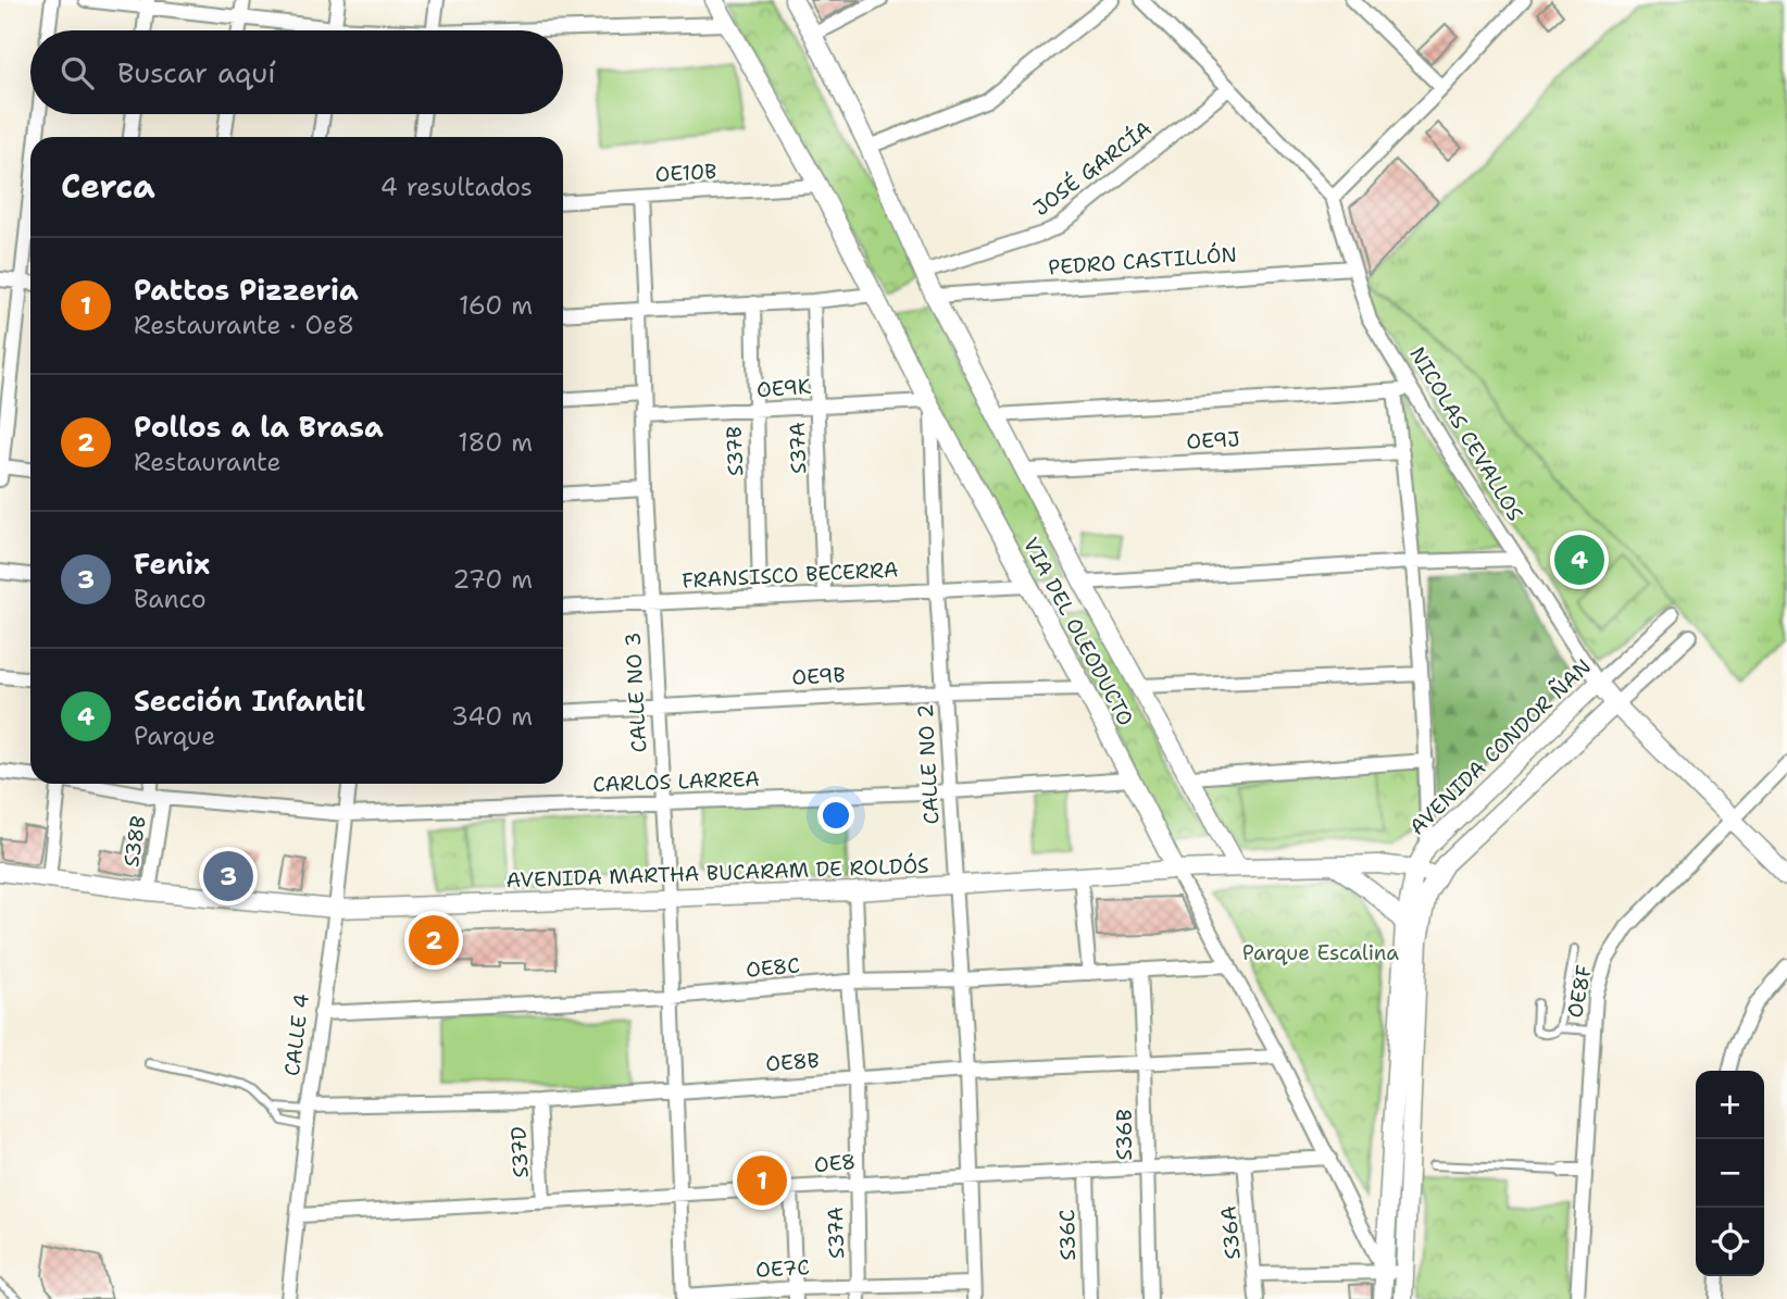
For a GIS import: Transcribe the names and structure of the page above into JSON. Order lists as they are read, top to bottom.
{
  "streets": {
    "street": [
      "JOSÉ GARCÍA",
      "OE10B",
      "PEDRO CASTILLÓN",
      "OE9K",
      "NICOLAS CEVALLOS",
      "OE9J",
      "S37A",
      "S37B",
      "FRANSISCO BECERRA",
      "VIA DEL OLEODUCTO",
      "OE9B",
      "CALLE NO 3",
      "AVENIDA CONDOR ÑAN",
      "CALLE NO 2",
      "CARLOS LARREA",
      "S38B",
      "AVENIDA MARTHA BUCARAM DE ROLDÓS",
      "OE8C",
      "OE8F",
      "CALLE 4",
      "OE8B",
      "S36B",
      "S37D",
      "OE8",
      "S36A",
      "S36C",
      "OE7C"
    ]
  },
  "crossings": [
    ["JOSÉ GARCÍA", "NICOLAS CEVALLOS"],
    ["JOSÉ GARCÍA", "VIA DEL OLEODUCTO"],
    ["OE10B", "VIA DEL OLEODUCTO"],
    ["OE10B", "CALLE NO 3"],
    ["PEDRO CASTILLÓN", "NICOLAS CEVALLOS"],
    ["PEDRO CASTILLÓN", "VIA DEL OLEODUCTO"],
    ["OE9K", "S37A"],
    ["OE9K", "S37B"],
    ["OE9K", "VIA DEL OLEODUCTO"],
    ["OE9K", "CALLE NO 3"],
    ["OE9K", "CALLE NO 2"],
    ["NICOLAS CEVALLOS", "AVENIDA CONDOR ÑAN"],
    ["NICOLAS CEVALLOS", "OE8F"],
    ["OE9J", "VIA DEL OLEODUCTO"],
    ["S37A", "FRANSISCO BECERRA"],
    ["S37A", "AVENIDA MARTHA BUCARAM DE ROLDÓS"],
    ["S37A", "OE8C"],
    ["S37A", "OE8B"],
    ["S37A", "OE8"],
    ["S37A", "OE7C"],
    ["S37B", "FRANSISCO BECERRA"],
    ["FRANSISCO BECERRA", "VIA DEL OLEODUCTO"],
    ["FRANSISCO BECERRA", "CALLE NO 3"],
    ["FRANSISCO BECERRA", "CALLE NO 2"],
    ["VIA DEL OLEODUCTO", "OE9B"],
    ["VIA DEL OLEODUCTO", "AVENIDA CONDOR ÑAN"],
    ["VIA DEL OLEODUCTO", "CALLE NO 2"],
    ["VIA DEL OLEODUCTO", "CARLOS LARREA"],
    ["VIA DEL OLEODUCTO", "AVENIDA MARTHA BUCARAM DE ROLDÓS"],
    ["VIA DEL OLEODUCTO", "OE8C"],
    ["VIA DEL OLEODUCTO", "OE8B"],
    ["VIA DEL OLEODUCTO", "OE8"],
    ["OE9B", "CALLE NO 3"],
    ["OE9B", "CALLE NO 2"],
    ["CALLE NO 3", "CARLOS LARREA"],
    ["CALLE NO 3", "AVENIDA MARTHA BUCARAM DE ROLDÓS"],
    ["CALLE NO 3", "OE8C"],
    ["CALLE NO 3", "OE8B"],
    ["CALLE NO 3", "OE8"],
    ["CALLE NO 3", "OE7C"],
    ["AVENIDA CONDOR ÑAN", "AVENIDA MARTHA BUCARAM DE ROLDÓS"],
    ["CALLE NO 2", "CARLOS LARREA"],
    ["CALLE NO 2", "AVENIDA MARTHA BUCARAM DE ROLDÓS"],
    ["CALLE NO 2", "OE8C"],
    ["CALLE NO 2", "OE8B"],
    ["CALLE NO 2", "OE8"],
    ["CALLE NO 2", "OE7C"],
    ["CARLOS LARREA", "S38B"],
    ["CARLOS LARREA", "CALLE 4"],
    ["S38B", "AVENIDA MARTHA BUCARAM DE ROLDÓS"],
    ["AVENIDA MARTHA BUCARAM DE ROLDÓS", "CALLE 4"],
    ["OE8C", "CALLE 4"],
    ["OE8C", "S36B"],
    ["CALLE 4", "OE8B"],
    ["CALLE 4", "OE8"],
    ["OE8B", "S36B"],
    ["OE8B", "S37D"],
    ["S36B", "OE8"],
    ["S37D", "OE8"],
    ["OE8", "S36A"],
    ["OE8", "S36C"]
  ],
  "parks": ["Parque Escalina"],
  "page": {
    "search": "Buscar aquí",
    "heading": ["Cerca", "4 resultados"],
    "list": [
      {
        "mark": "1",
        "name": "Pattos Pizzeria",
        "note": "Restaurante · Oe8",
        "value": "160 m"
      },
      {
        "mark": "2",
        "name": "Pollos a la Brasa",
        "note": "Restaurante",
        "value": "180 m"
      },
      {
        "mark": "3",
        "name": "Fenix",
        "note": "Banco",
        "value": "270 m"
      },
      {
        "mark": "4",
        "name": "Sección Infantil",
        "note": "Parque",
        "value": "340 m"
      }
    ],
    "pins": [
      "4",
      "3",
      "2",
      "1"
    ],
    "map_buttons": ["+", "−"]
  }
}
